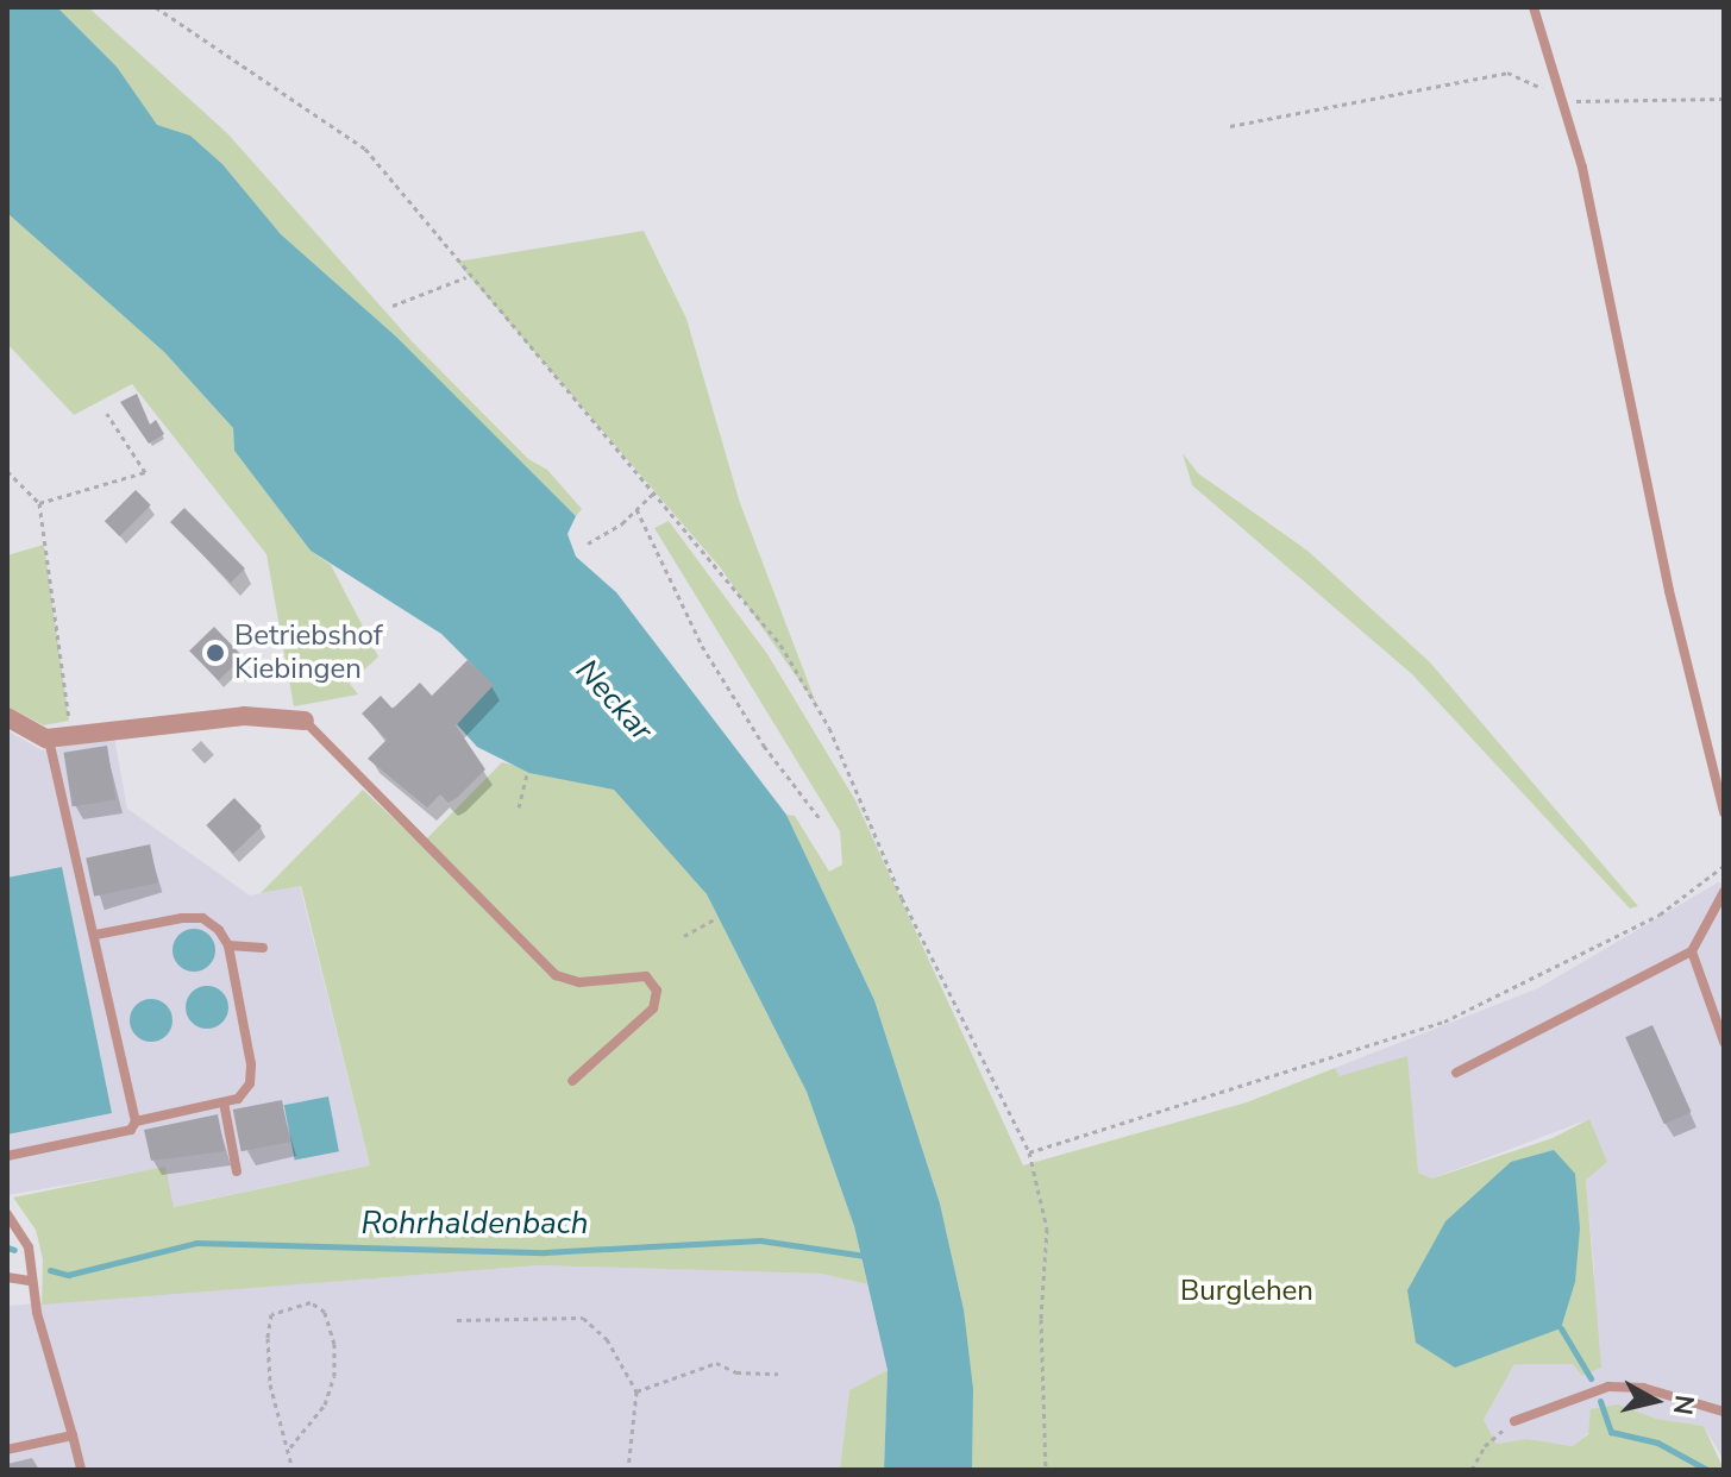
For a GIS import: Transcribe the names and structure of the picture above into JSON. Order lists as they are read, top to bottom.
{
  "water": ["Neckar", "Rohrhaldenbach"],
  "parks": ["Burglehen"],
  "places": ["Betriebshof Kiebingen"],
  "north": "right"
}
